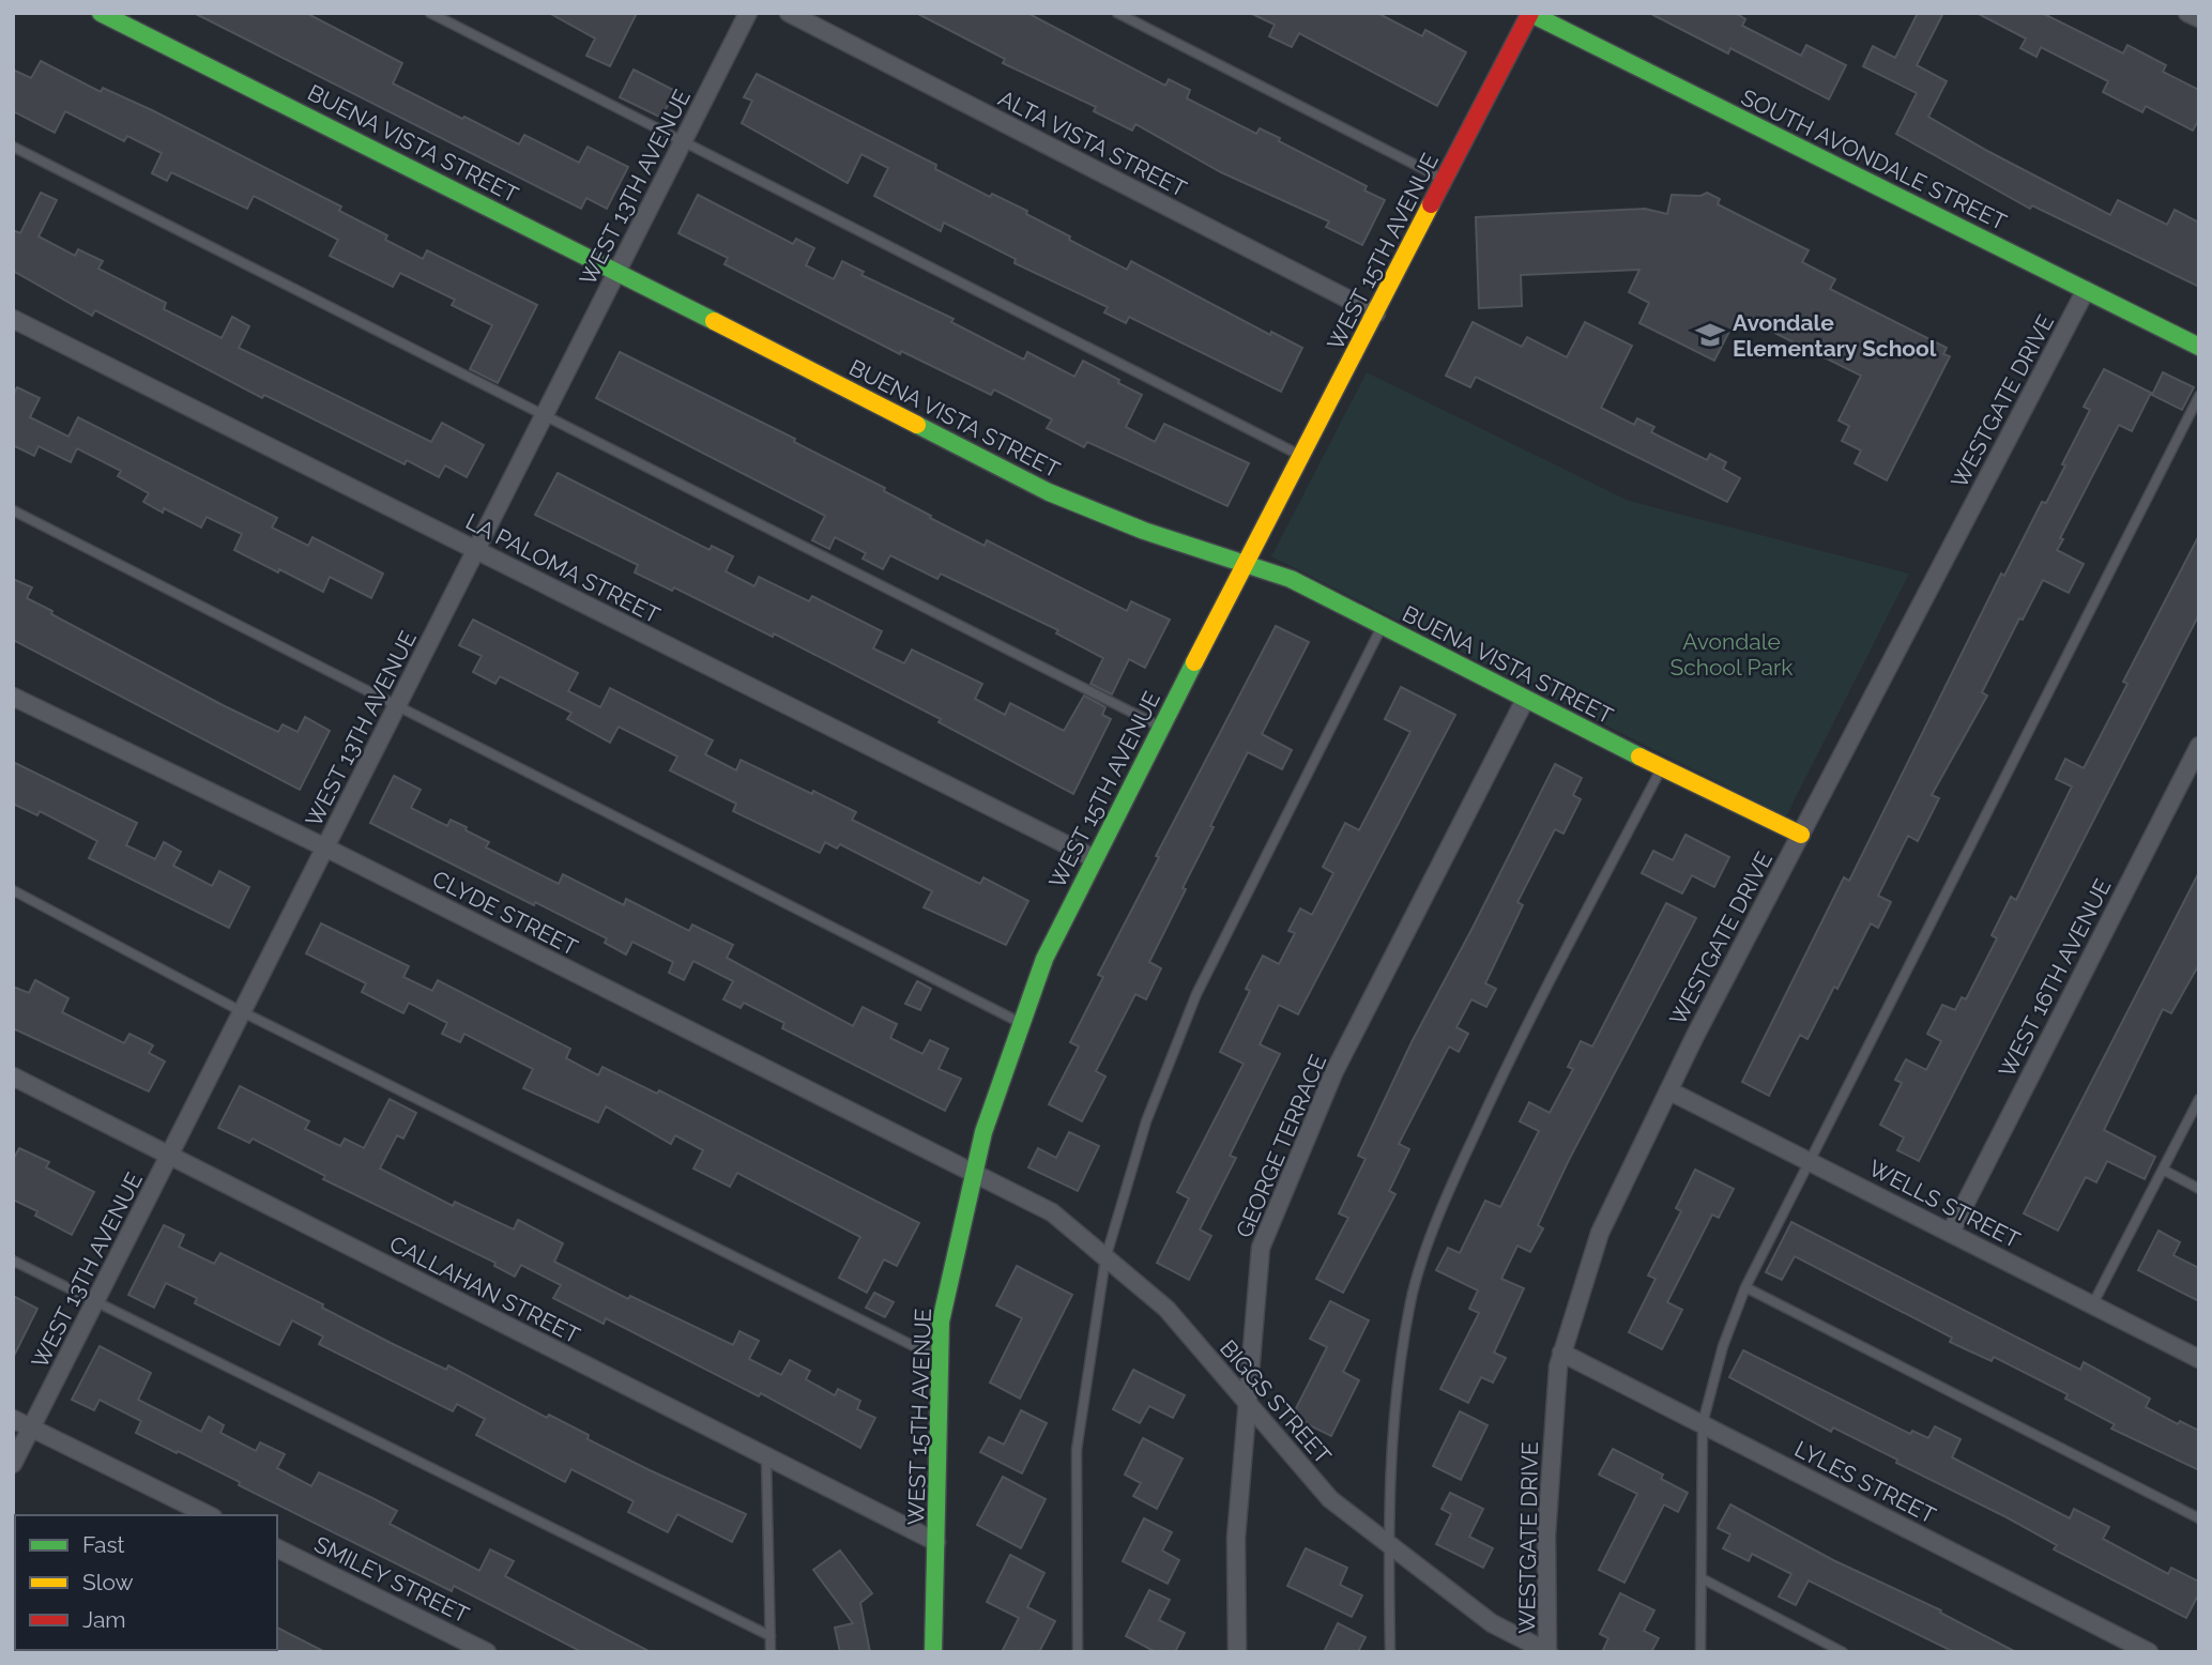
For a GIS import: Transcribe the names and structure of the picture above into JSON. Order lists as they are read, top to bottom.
{
  "streets": {
    "street": [
      "BUENA VISTA STREET",
      "ALTA VISTA STREET",
      "SOUTH AVONDALE STREET",
      "WEST 13TH AVENUE",
      "WEST 15TH AVENUE",
      "WESTGATE DRIVE",
      "LA PALOMA STREET",
      "CLYDE STREET",
      "WEST 16TH AVENUE",
      "GEORGE TERRACE",
      "WELLS STREET",
      "CALLAHAN STREET",
      "BIGGS STREET",
      "LYLES STREET",
      "SMILEY STREET"
    ]
  },
  "crossings": [
    ["BUENA VISTA STREET", "WEST 13TH AVENUE"],
    ["BUENA VISTA STREET", "WEST 15TH AVENUE"],
    ["BUENA VISTA STREET", "WESTGATE DRIVE"],
    ["BUENA VISTA STREET", "GEORGE TERRACE"],
    ["ALTA VISTA STREET", "WEST 15TH AVENUE"],
    ["SOUTH AVONDALE STREET", "WEST 15TH AVENUE"],
    ["SOUTH AVONDALE STREET", "WESTGATE DRIVE"],
    ["WEST 13TH AVENUE", "LA PALOMA STREET"],
    ["WEST 13TH AVENUE", "CLYDE STREET"],
    ["WEST 13TH AVENUE", "CALLAHAN STREET"],
    ["WEST 15TH AVENUE", "LA PALOMA STREET"],
    ["WEST 15TH AVENUE", "CLYDE STREET"],
    ["WEST 15TH AVENUE", "CALLAHAN STREET"],
    ["WEST 15TH AVENUE", "BIGGS STREET"],
    ["WESTGATE DRIVE", "WELLS STREET"],
    ["WESTGATE DRIVE", "BIGGS STREET"],
    ["WESTGATE DRIVE", "LYLES STREET"],
    ["CLYDE STREET", "BIGGS STREET"],
    ["WEST 16TH AVENUE", "WELLS STREET"],
    ["GEORGE TERRACE", "BIGGS STREET"]
  ],
  "parks": ["Avondale School Park"],
  "places": {
    "school or university": ["Avondale Elementary School"]
  },
  "legend": ["Fast", "Slow", "Jam"]
}
